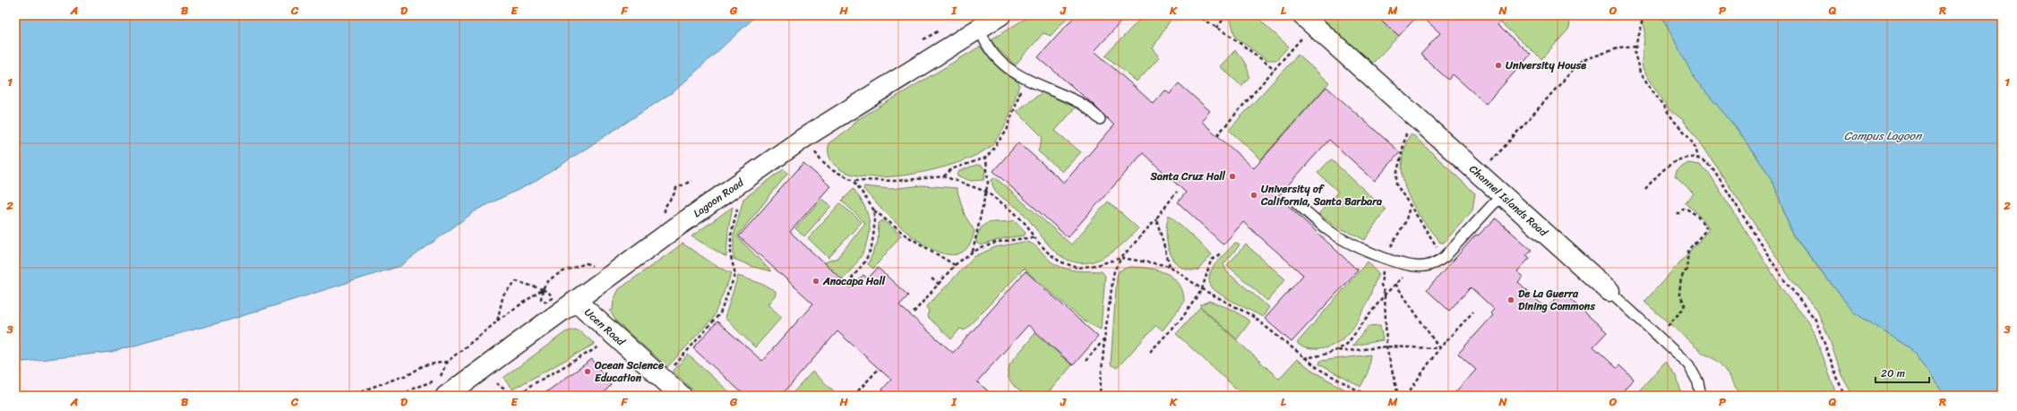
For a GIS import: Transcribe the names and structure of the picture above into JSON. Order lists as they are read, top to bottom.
{
  "streets": {
    "street": ["Lagoon Road", "Channel Islands Road", "Ucen Road"]
  },
  "crossings": [
    ["Lagoon Road", "Ucen Road"]
  ],
  "water": ["Campus Lagoon"],
  "places": [
    "University House",
    "Santa Cruz Hall",
    "University of California, Santa Barbara",
    "Anacapa Hall",
    "De La Guerra Dining Commons",
    "Ocean Science Education"
  ],
  "scale_bar": "20 m",
  "grid": {
    "columns": [
      "A",
      "B",
      "C",
      "D",
      "E",
      "F",
      "G",
      "H",
      "I",
      "J",
      "K",
      "L",
      "M",
      "N",
      "O",
      "P",
      "Q",
      "R"
    ],
    "rows": ["1", "2", "3"]
  }
}
